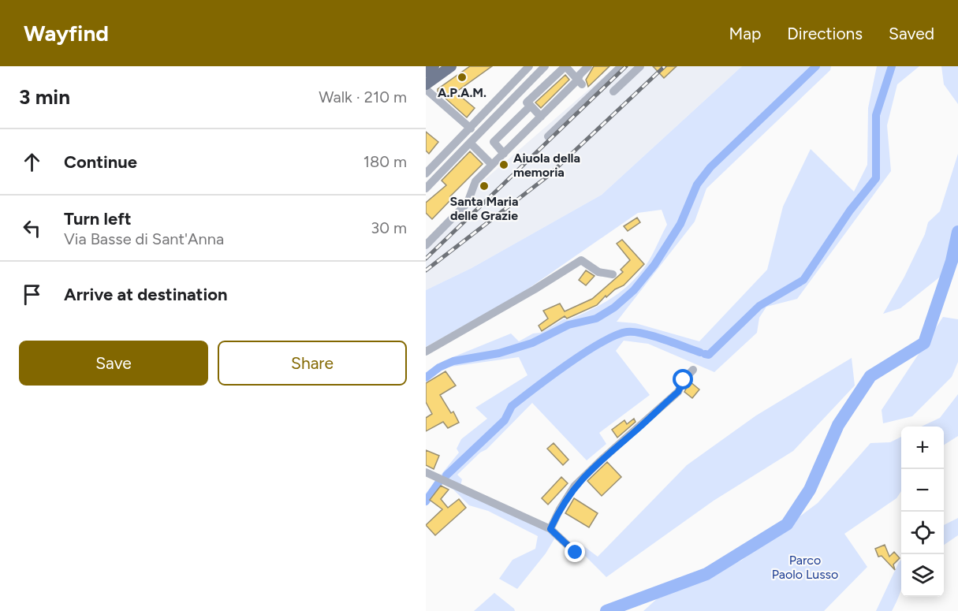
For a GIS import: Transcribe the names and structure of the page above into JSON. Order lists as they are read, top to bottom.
{
  "parks": ["Parco Paolo Lusso"],
  "places": ["A.P.A.M.", "Aiuola della memoria", "Santa Maria delle Grazie"],
  "page": {
    "header": "Wayfind",
    "nav": ["Map", "Directions", "Saved"],
    "heading": ["3 min", "Walk · 210 m"],
    "list": [
      ["Continue", "180 m"],
      ["Turn left", "Via Basse di Sant'Anna", "30 m"],
      "Arrive at destination"
    ],
    "buttons": ["Save", "Share"],
    "map_buttons": ["+", "−"]
  }
}
